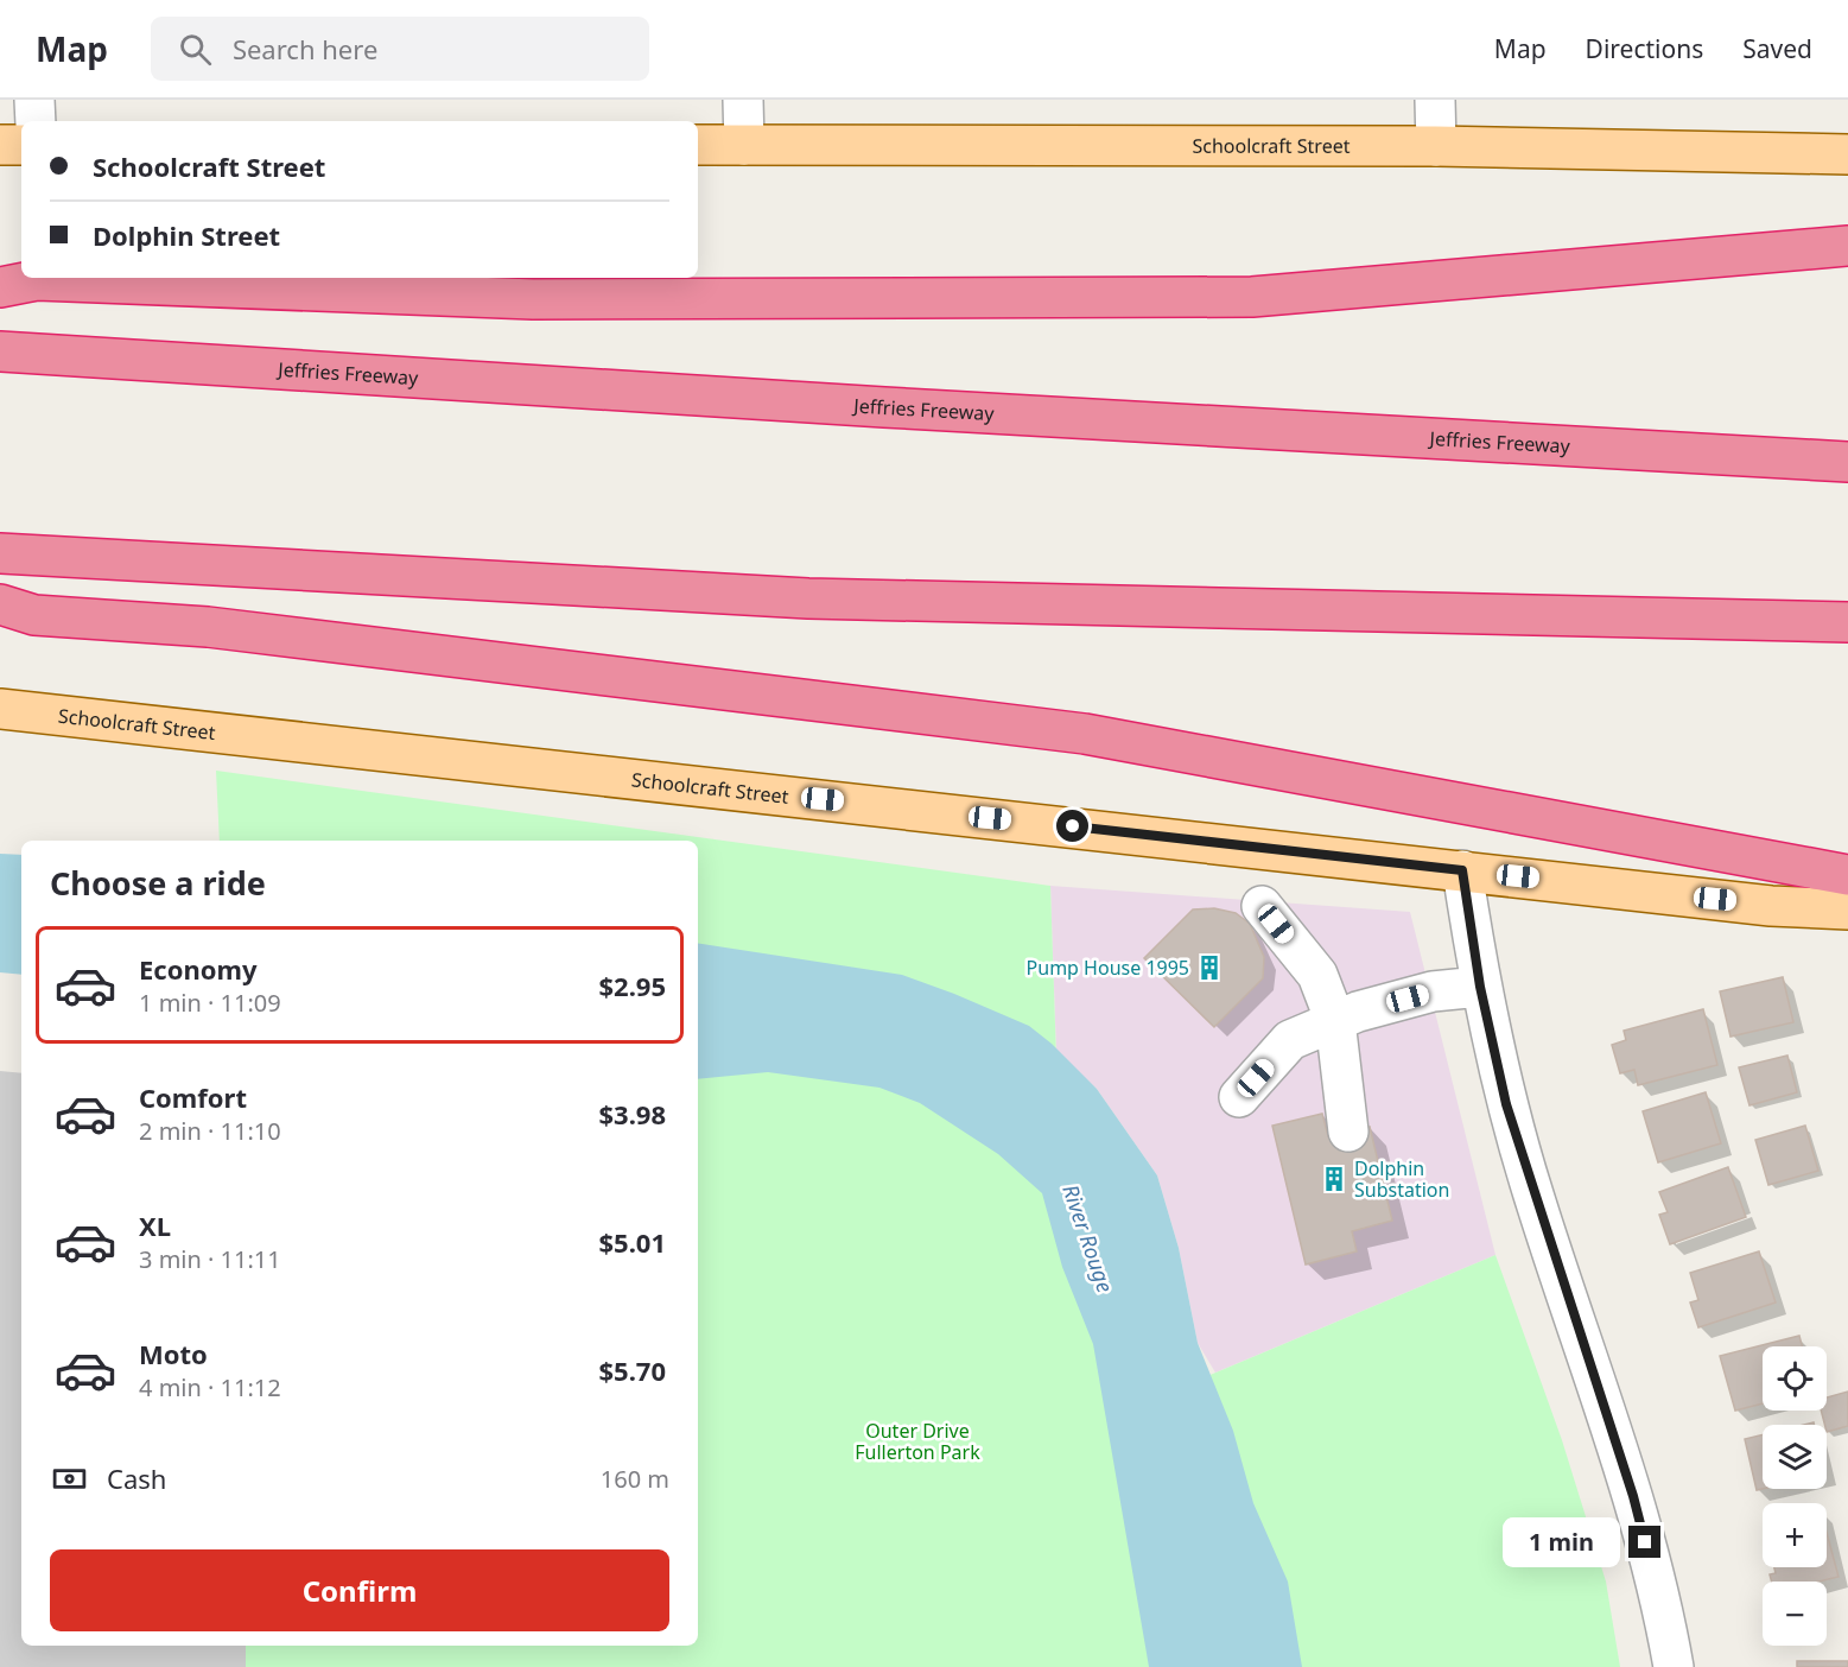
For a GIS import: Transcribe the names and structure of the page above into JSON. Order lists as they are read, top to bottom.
{
  "streets": {
    "highway": ["Jeffries Freeway"],
    "main road": ["Schoolcraft Street"]
  },
  "water": ["River Rouge"],
  "parks": ["Outer Drive Fullerton Park"],
  "places": {
    "building": ["Pump House 1995", "Dolphin Substation"]
  },
  "page": {
    "header": "Map",
    "search": "Search here",
    "nav": ["Map", "Directions", "Saved"],
    "banner": ["Schoolcraft Street", "Dolphin Street"],
    "heading": "Choose a ride",
    "list": [
      {
        "name": "Economy",
        "note": "1 min · 11:09",
        "value": "$2.95"
      },
      {
        "name": "Comfort",
        "note": "2 min · 11:10",
        "value": "$3.98"
      },
      {
        "name": "XL",
        "note": "3 min · 11:11",
        "value": "$5.01"
      },
      {
        "name": "Moto",
        "note": "4 min · 11:12",
        "value": "$5.70"
      }
    ],
    "map_buttons": ["+", "−"],
    "pay": ["Cash", "160 m"],
    "bubble": "1 min",
    "buttons": "Confirm"
  }
}
